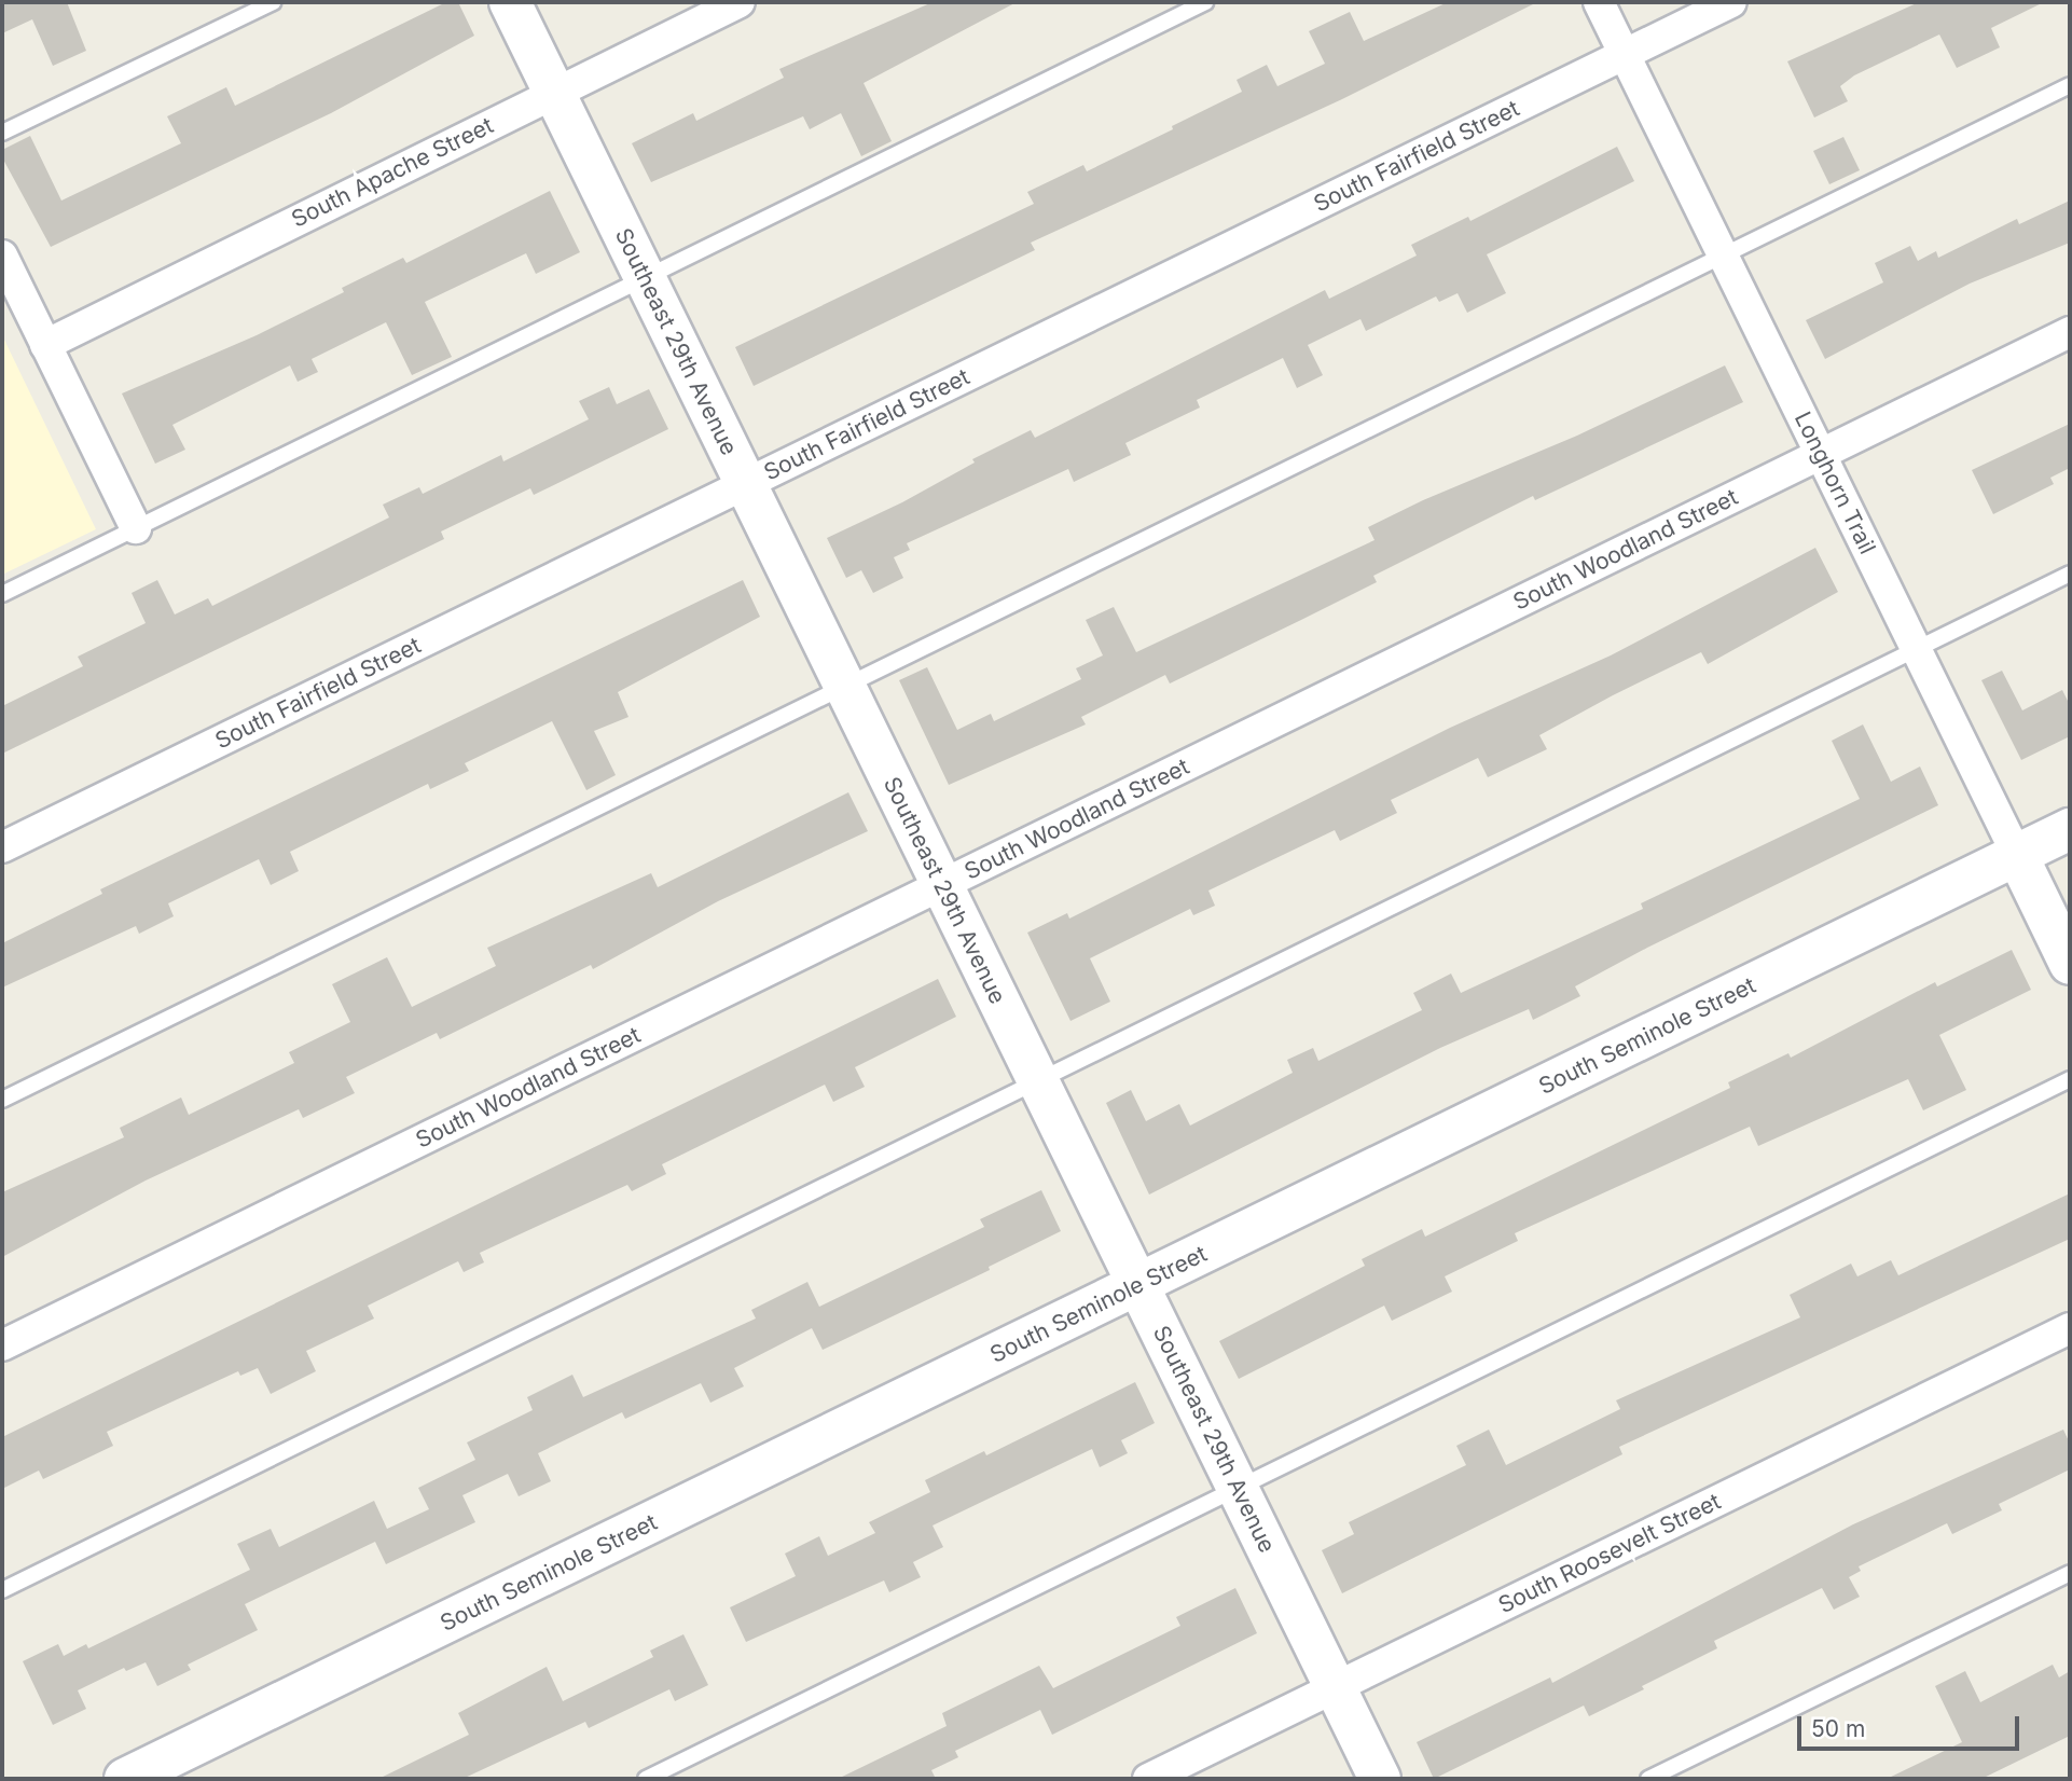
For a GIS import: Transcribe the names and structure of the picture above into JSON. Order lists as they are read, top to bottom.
{
  "streets": {
    "street": [
      "South Fairfield Street",
      "South Apache Street",
      "Southeast 29th Avenue",
      "Longhorn Trail",
      "South Woodland Street",
      "South Seminole Street",
      "South Roosevelt Street"
    ]
  },
  "crossings": [
    ["South Fairfield Street", "Southeast 29th Avenue"],
    ["South Fairfield Street", "Longhorn Trail"],
    ["South Apache Street", "Southeast 29th Avenue"],
    ["Southeast 29th Avenue", "South Woodland Street"],
    ["Southeast 29th Avenue", "South Seminole Street"],
    ["Southeast 29th Avenue", "South Roosevelt Street"],
    ["Longhorn Trail", "South Woodland Street"],
    ["Longhorn Trail", "South Seminole Street"]
  ],
  "scale_bar": "50 m"
}
